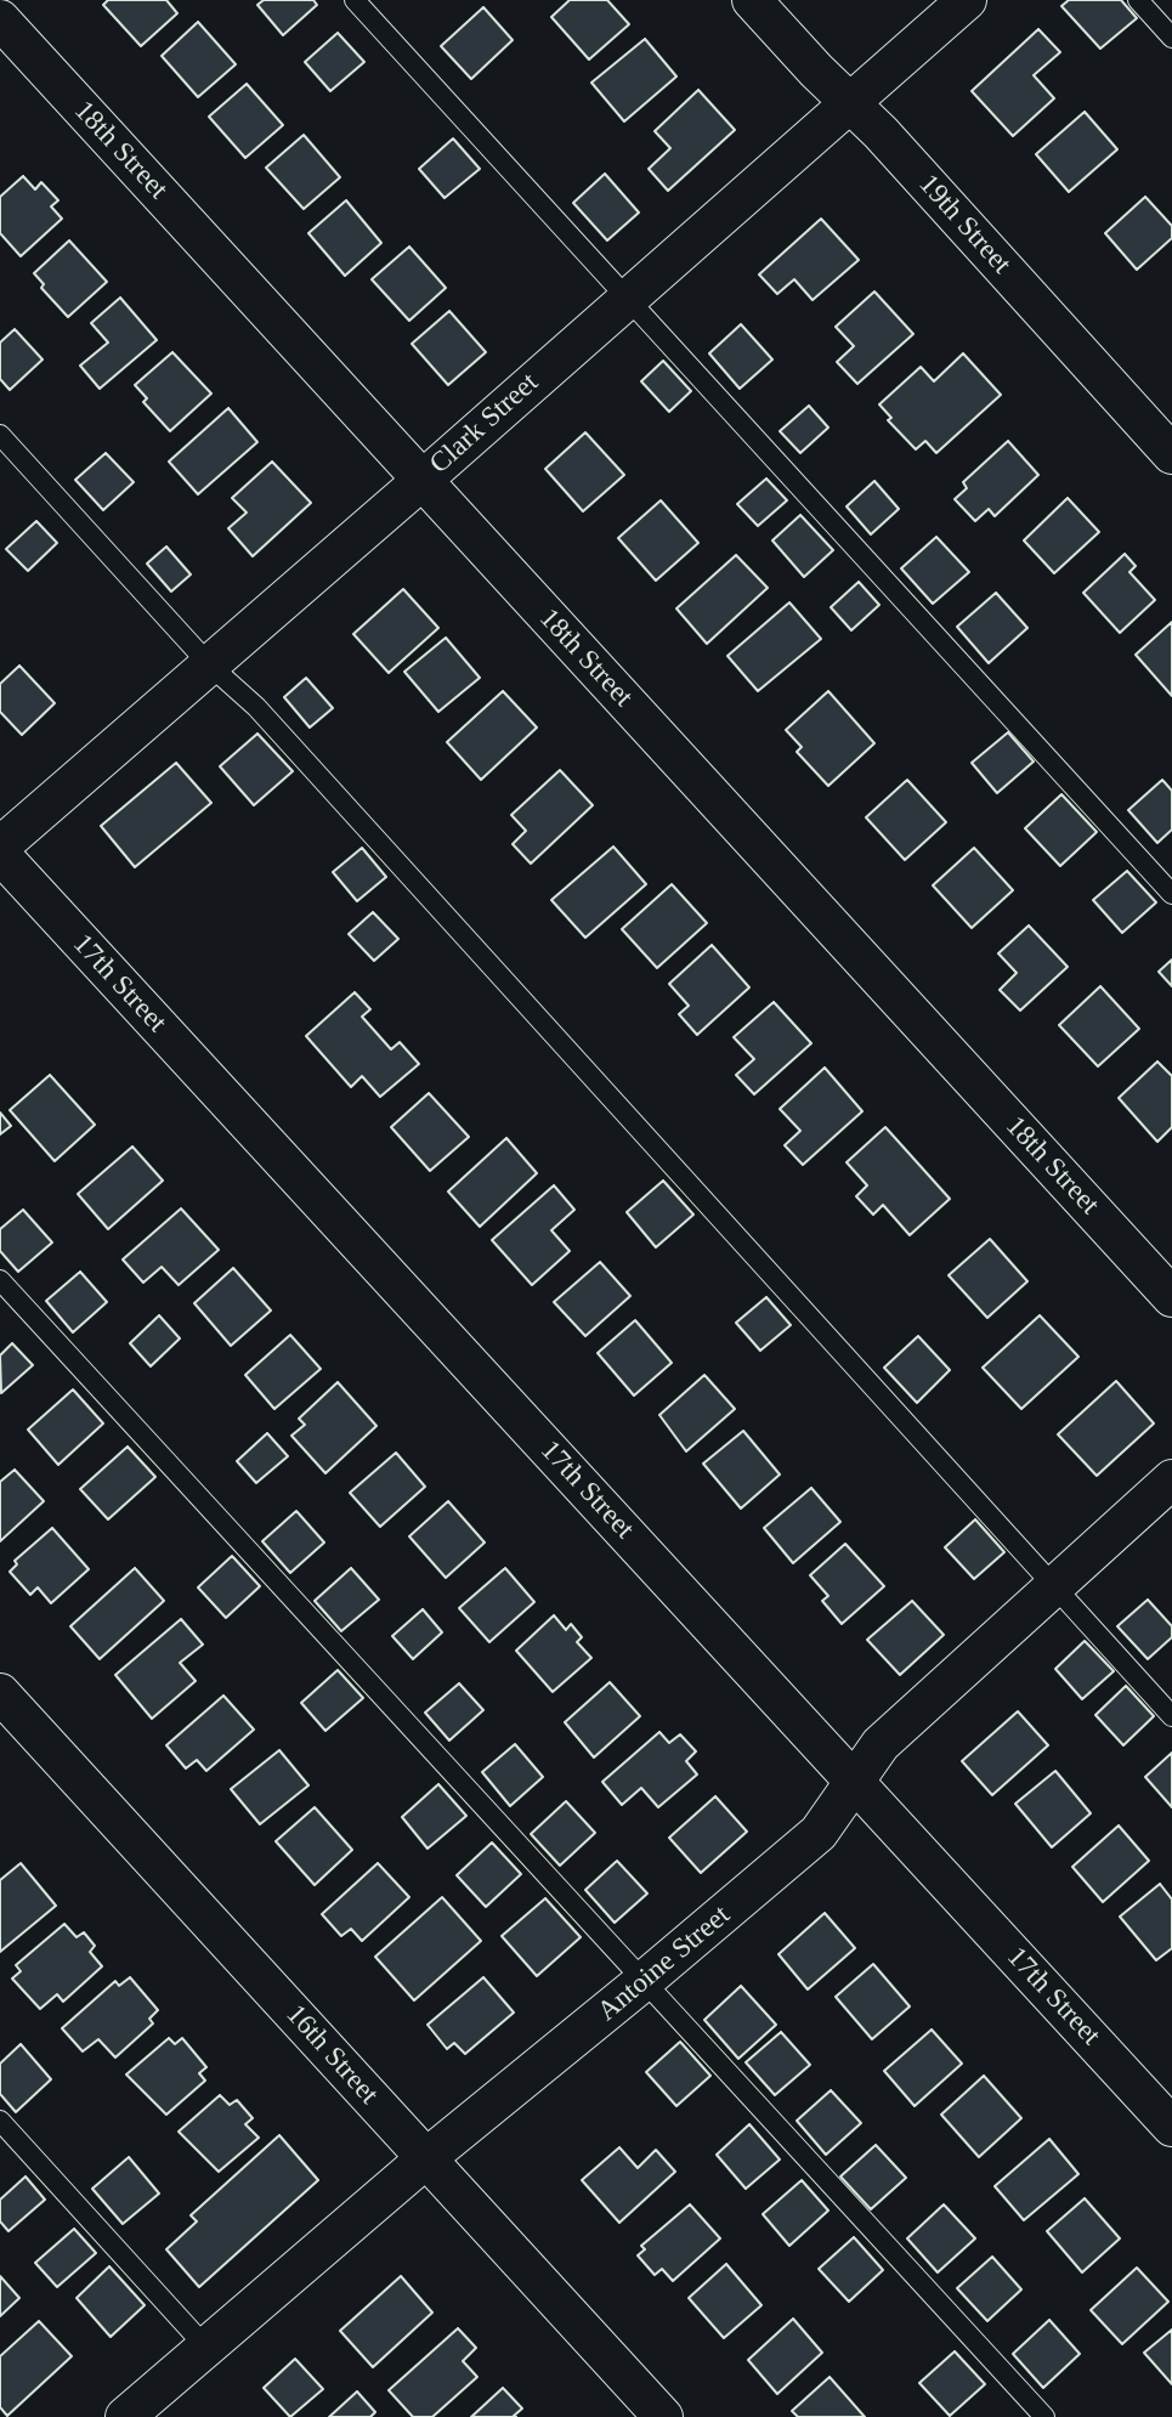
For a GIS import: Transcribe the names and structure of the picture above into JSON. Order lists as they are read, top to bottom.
{
  "streets": {
    "street": [
      "18th Street",
      "19th Street",
      "Clark Street",
      "17th Street",
      "Antoine Street",
      "16th Street"
    ]
  },
  "crossings": [
    ["18th Street", "Clark Street"],
    ["19th Street", "Clark Street"],
    ["17th Street", "Antoine Street"],
    ["Antoine Street", "16th Street"]
  ]
}
